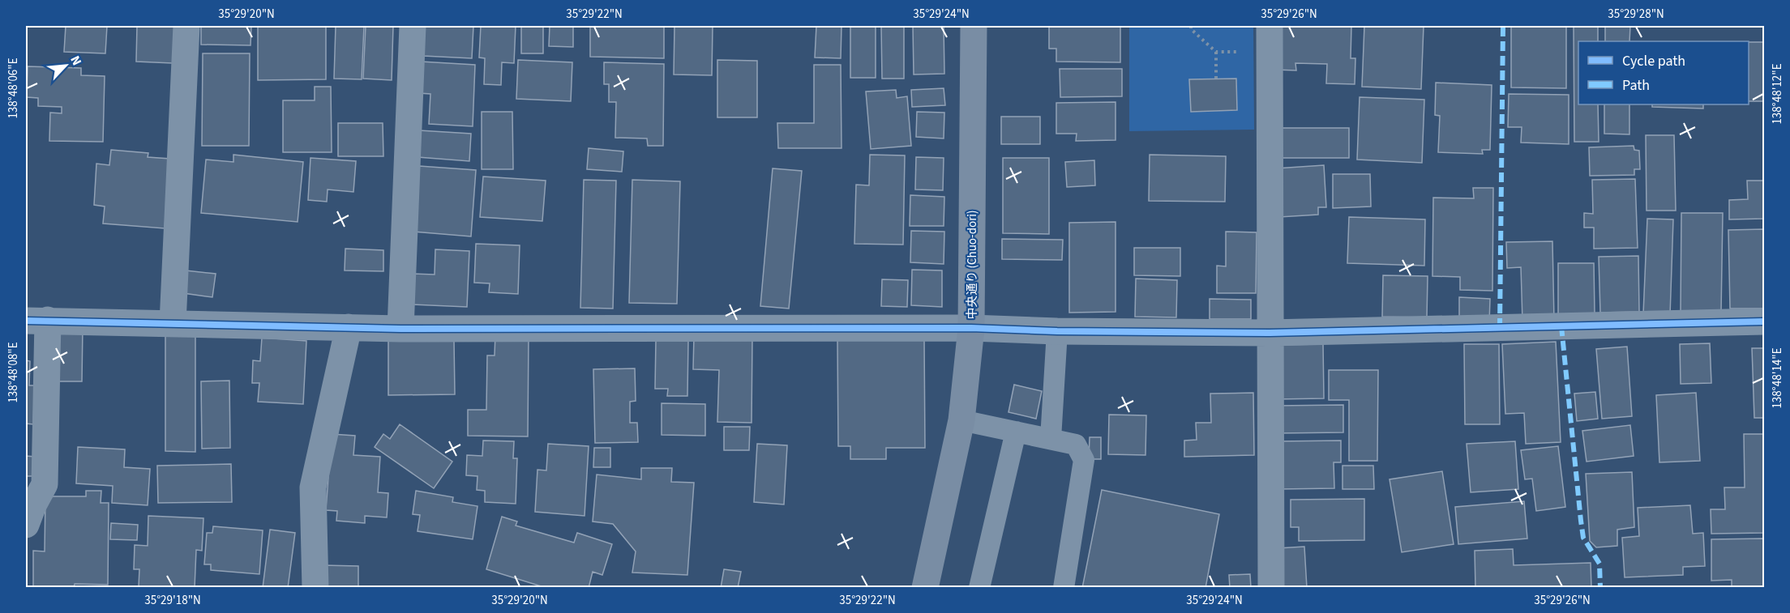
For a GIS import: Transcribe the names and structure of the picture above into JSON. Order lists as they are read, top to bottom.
{
  "streets": {
    "street": ["中央通り (Chuo-dori)"]
  },
  "legend": ["Cycle path", "Path"],
  "north": "top right",
  "coordinates": [
    "35°29'20\"N",
    "35°29'22\"N",
    "35°29'24\"N",
    "35°29'26\"N",
    "35°29'28\"N",
    "138°48'06\"E",
    "138°48'12\"E",
    "138°48'08\"E",
    "138°48'14\"E",
    "35°29'18\"N"
  ]
}
